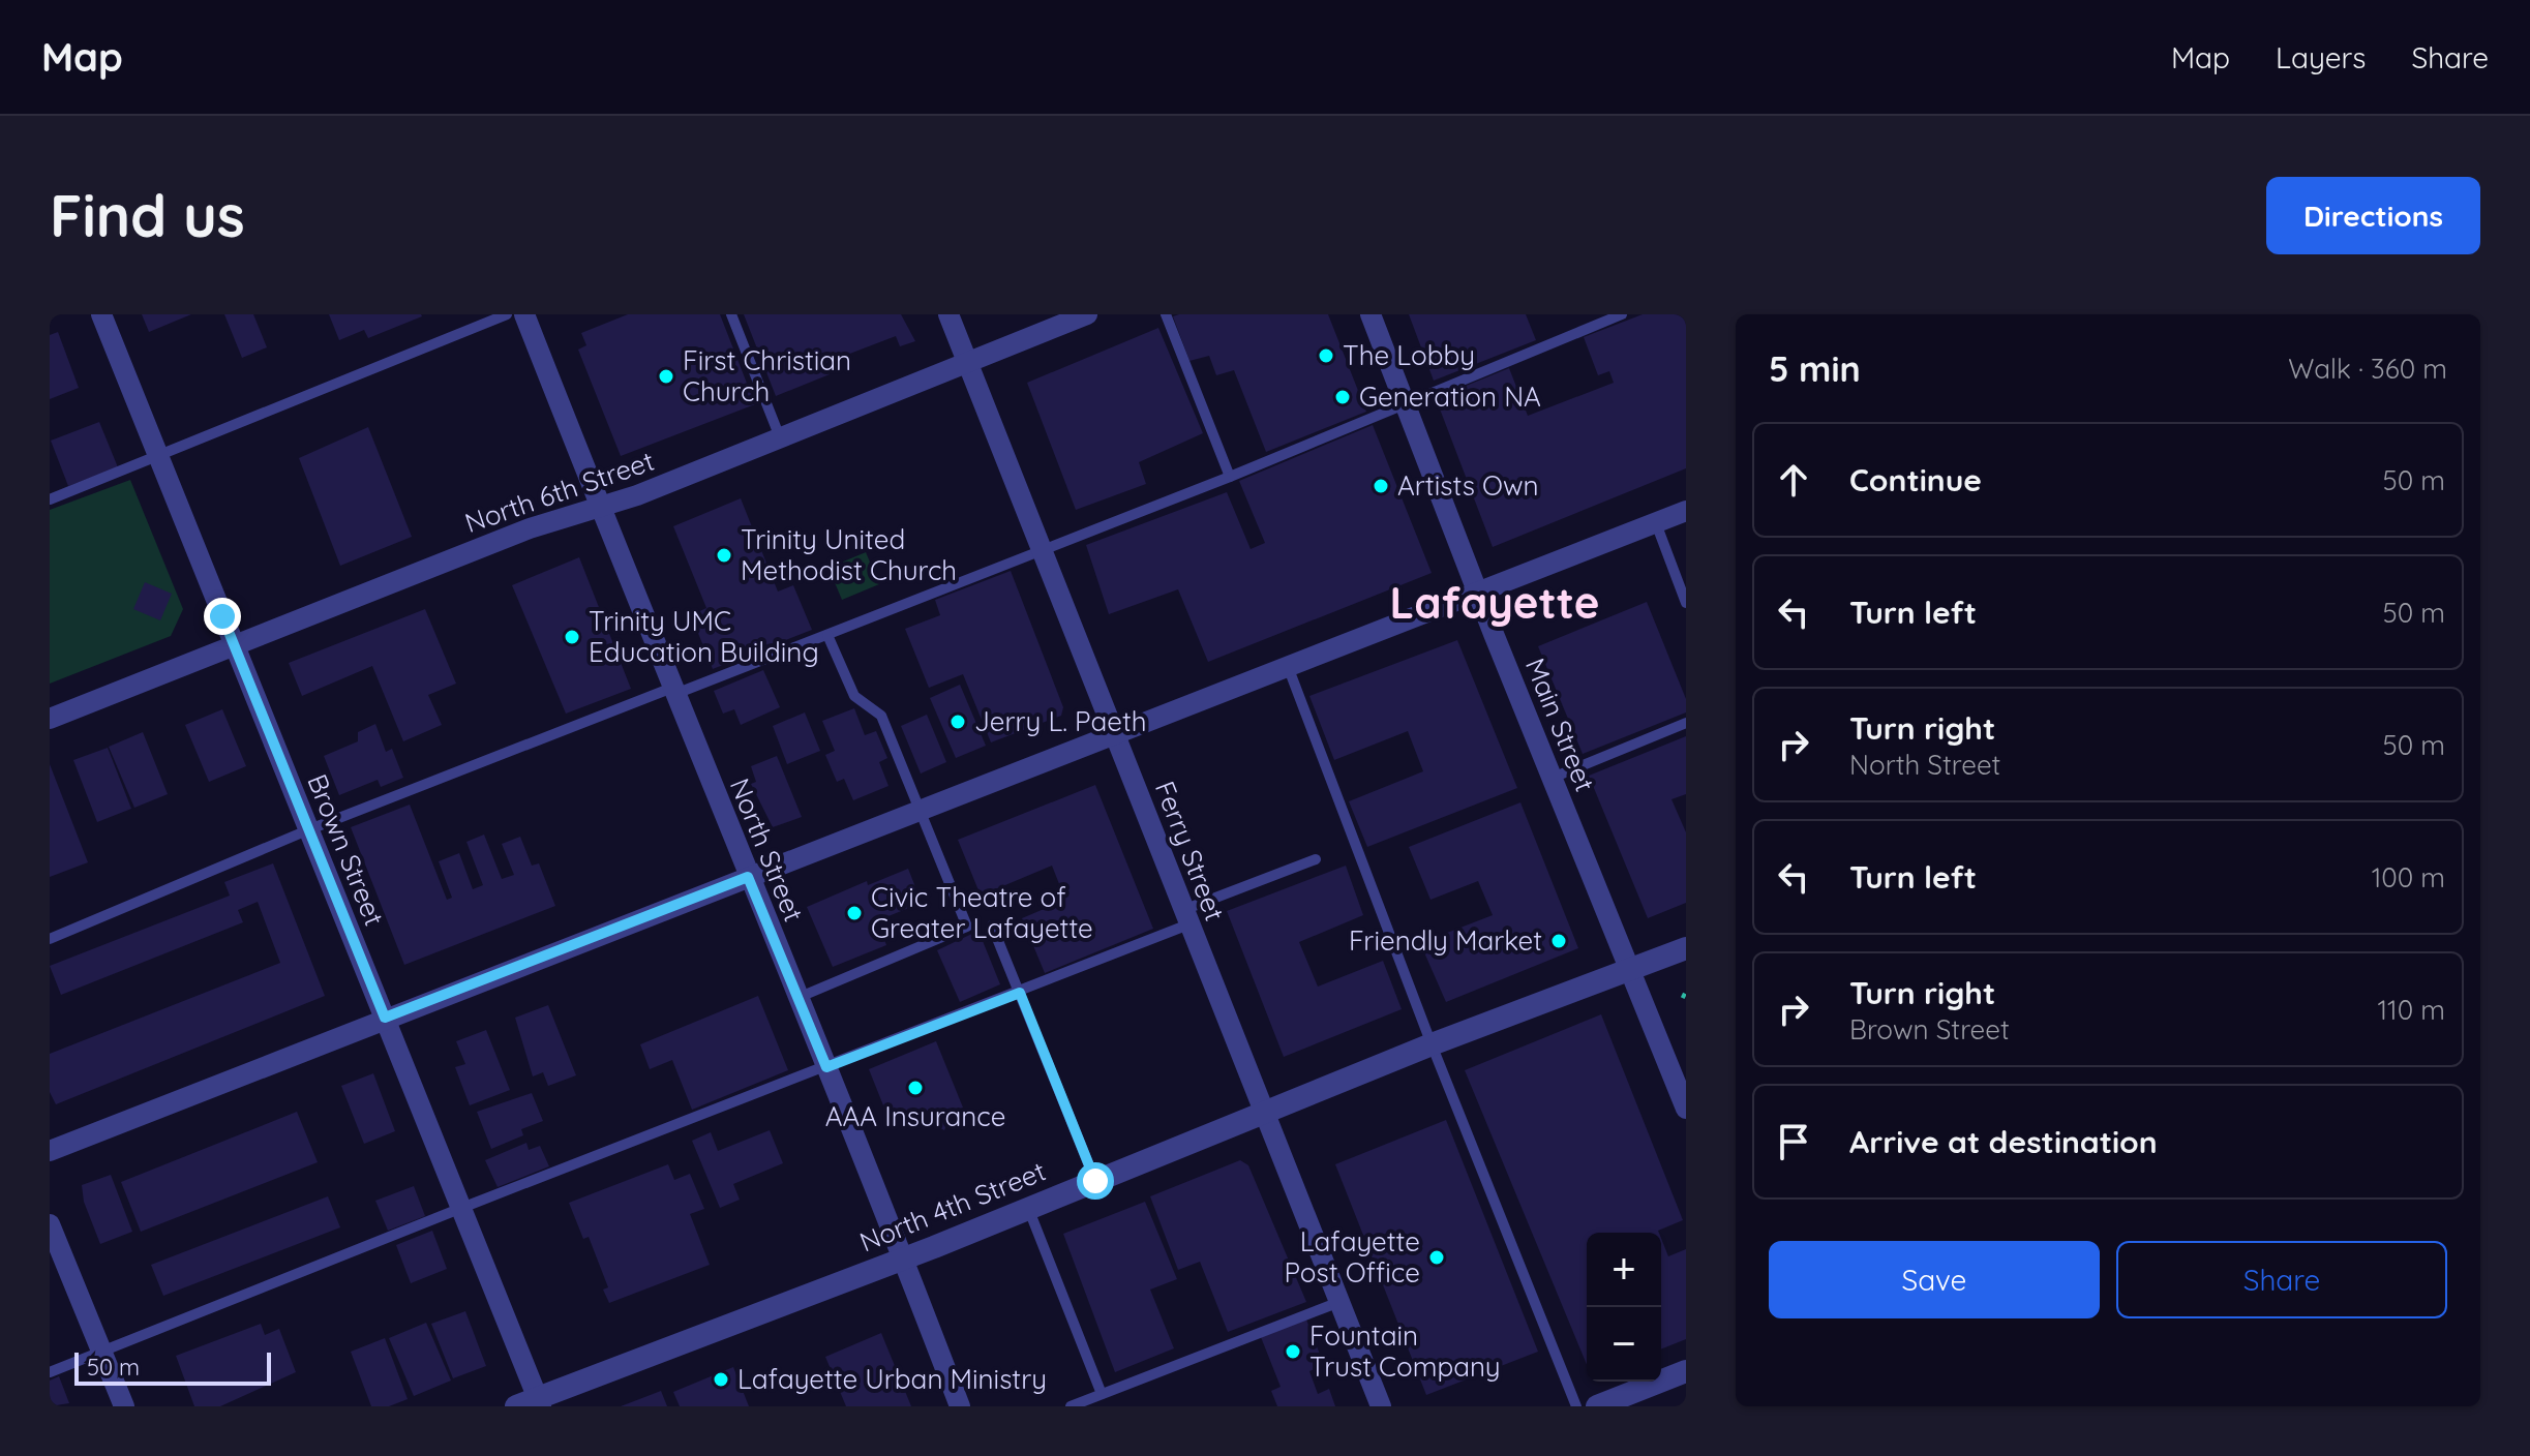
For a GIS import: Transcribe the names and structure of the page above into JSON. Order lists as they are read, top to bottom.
{
  "streets": {
    "street": [
      "North 6th Street",
      "Main Street",
      "Brown Street",
      "North Street",
      "Ferry Street",
      "North 4th Street"
    ]
  },
  "crossings": [
    ["North 6th Street", "Brown Street"],
    ["North 6th Street", "North Street"],
    ["North 6th Street", "Ferry Street"],
    ["Main Street", "North 4th Street"],
    ["Brown Street", "North 4th Street"],
    ["North Street", "North 4th Street"],
    ["Ferry Street", "North 4th Street"]
  ],
  "districts": ["Lafayette"],
  "places": [
    "The Lobby",
    "First Christian Church",
    "Generation NA",
    "Artists Own",
    "Trinity United Methodist Church",
    "Trinity UMC Education Building",
    "Jerry L. Paeth",
    "Civic Theatre of Greater Lafayette",
    "Friendly Market",
    "AAA Insurance",
    "Lafayette Post Office",
    "Fountain Trust Company",
    "Lafayette Urban Ministry"
  ],
  "scale_bar": "50 m",
  "page": {
    "header": "Map",
    "nav": ["Map", "Layers", "Share"],
    "buttons": [
      "Directions",
      ["Save", "Share"]
    ],
    "title": "Find us",
    "heading": ["5 min", "Walk · 360 m"],
    "list": [
      ["Continue", "50 m"],
      ["Turn left", "50 m"],
      ["Turn right", "North Street", "50 m"],
      ["Turn left", "100 m"],
      ["Turn right", "Brown Street", "110 m"],
      "Arrive at destination"
    ],
    "map_buttons": ["+", "−"],
    "scale": "50 m"
  }
}
